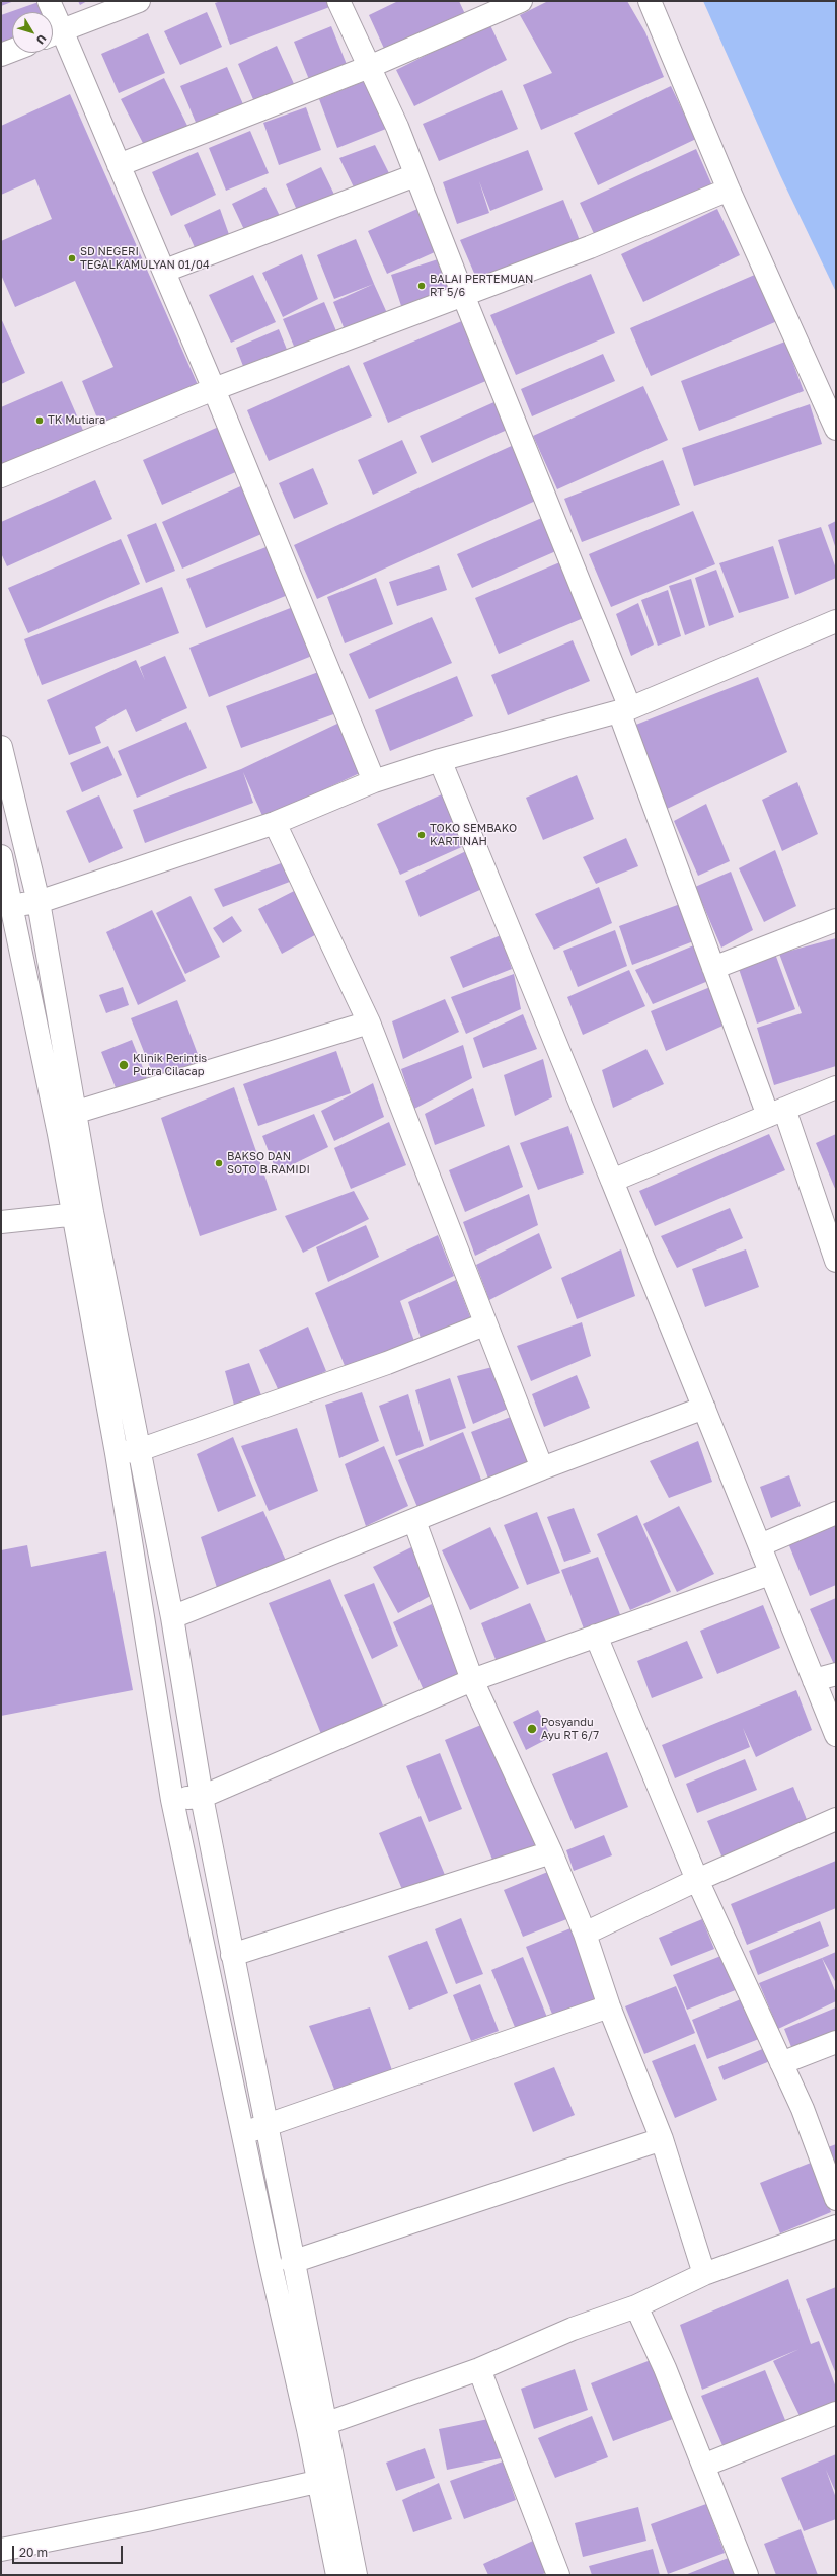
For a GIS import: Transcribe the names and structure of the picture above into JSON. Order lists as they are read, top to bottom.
{
  "places": [
    "SD NEGERI TEGALKAMULYAN 01/04",
    "BALAI PERTEMUAN RT 5/6",
    "TK Mutiara",
    "TOKO SEMBAKO KARTINAH",
    "Klinik Perintis Putra Cilacap",
    "BAKSO DAN SOTO B.RAMIDI",
    "Posyandu Ayu RT 6/7"
  ],
  "scale_bar": "20 m",
  "north": "bottom right"
}
